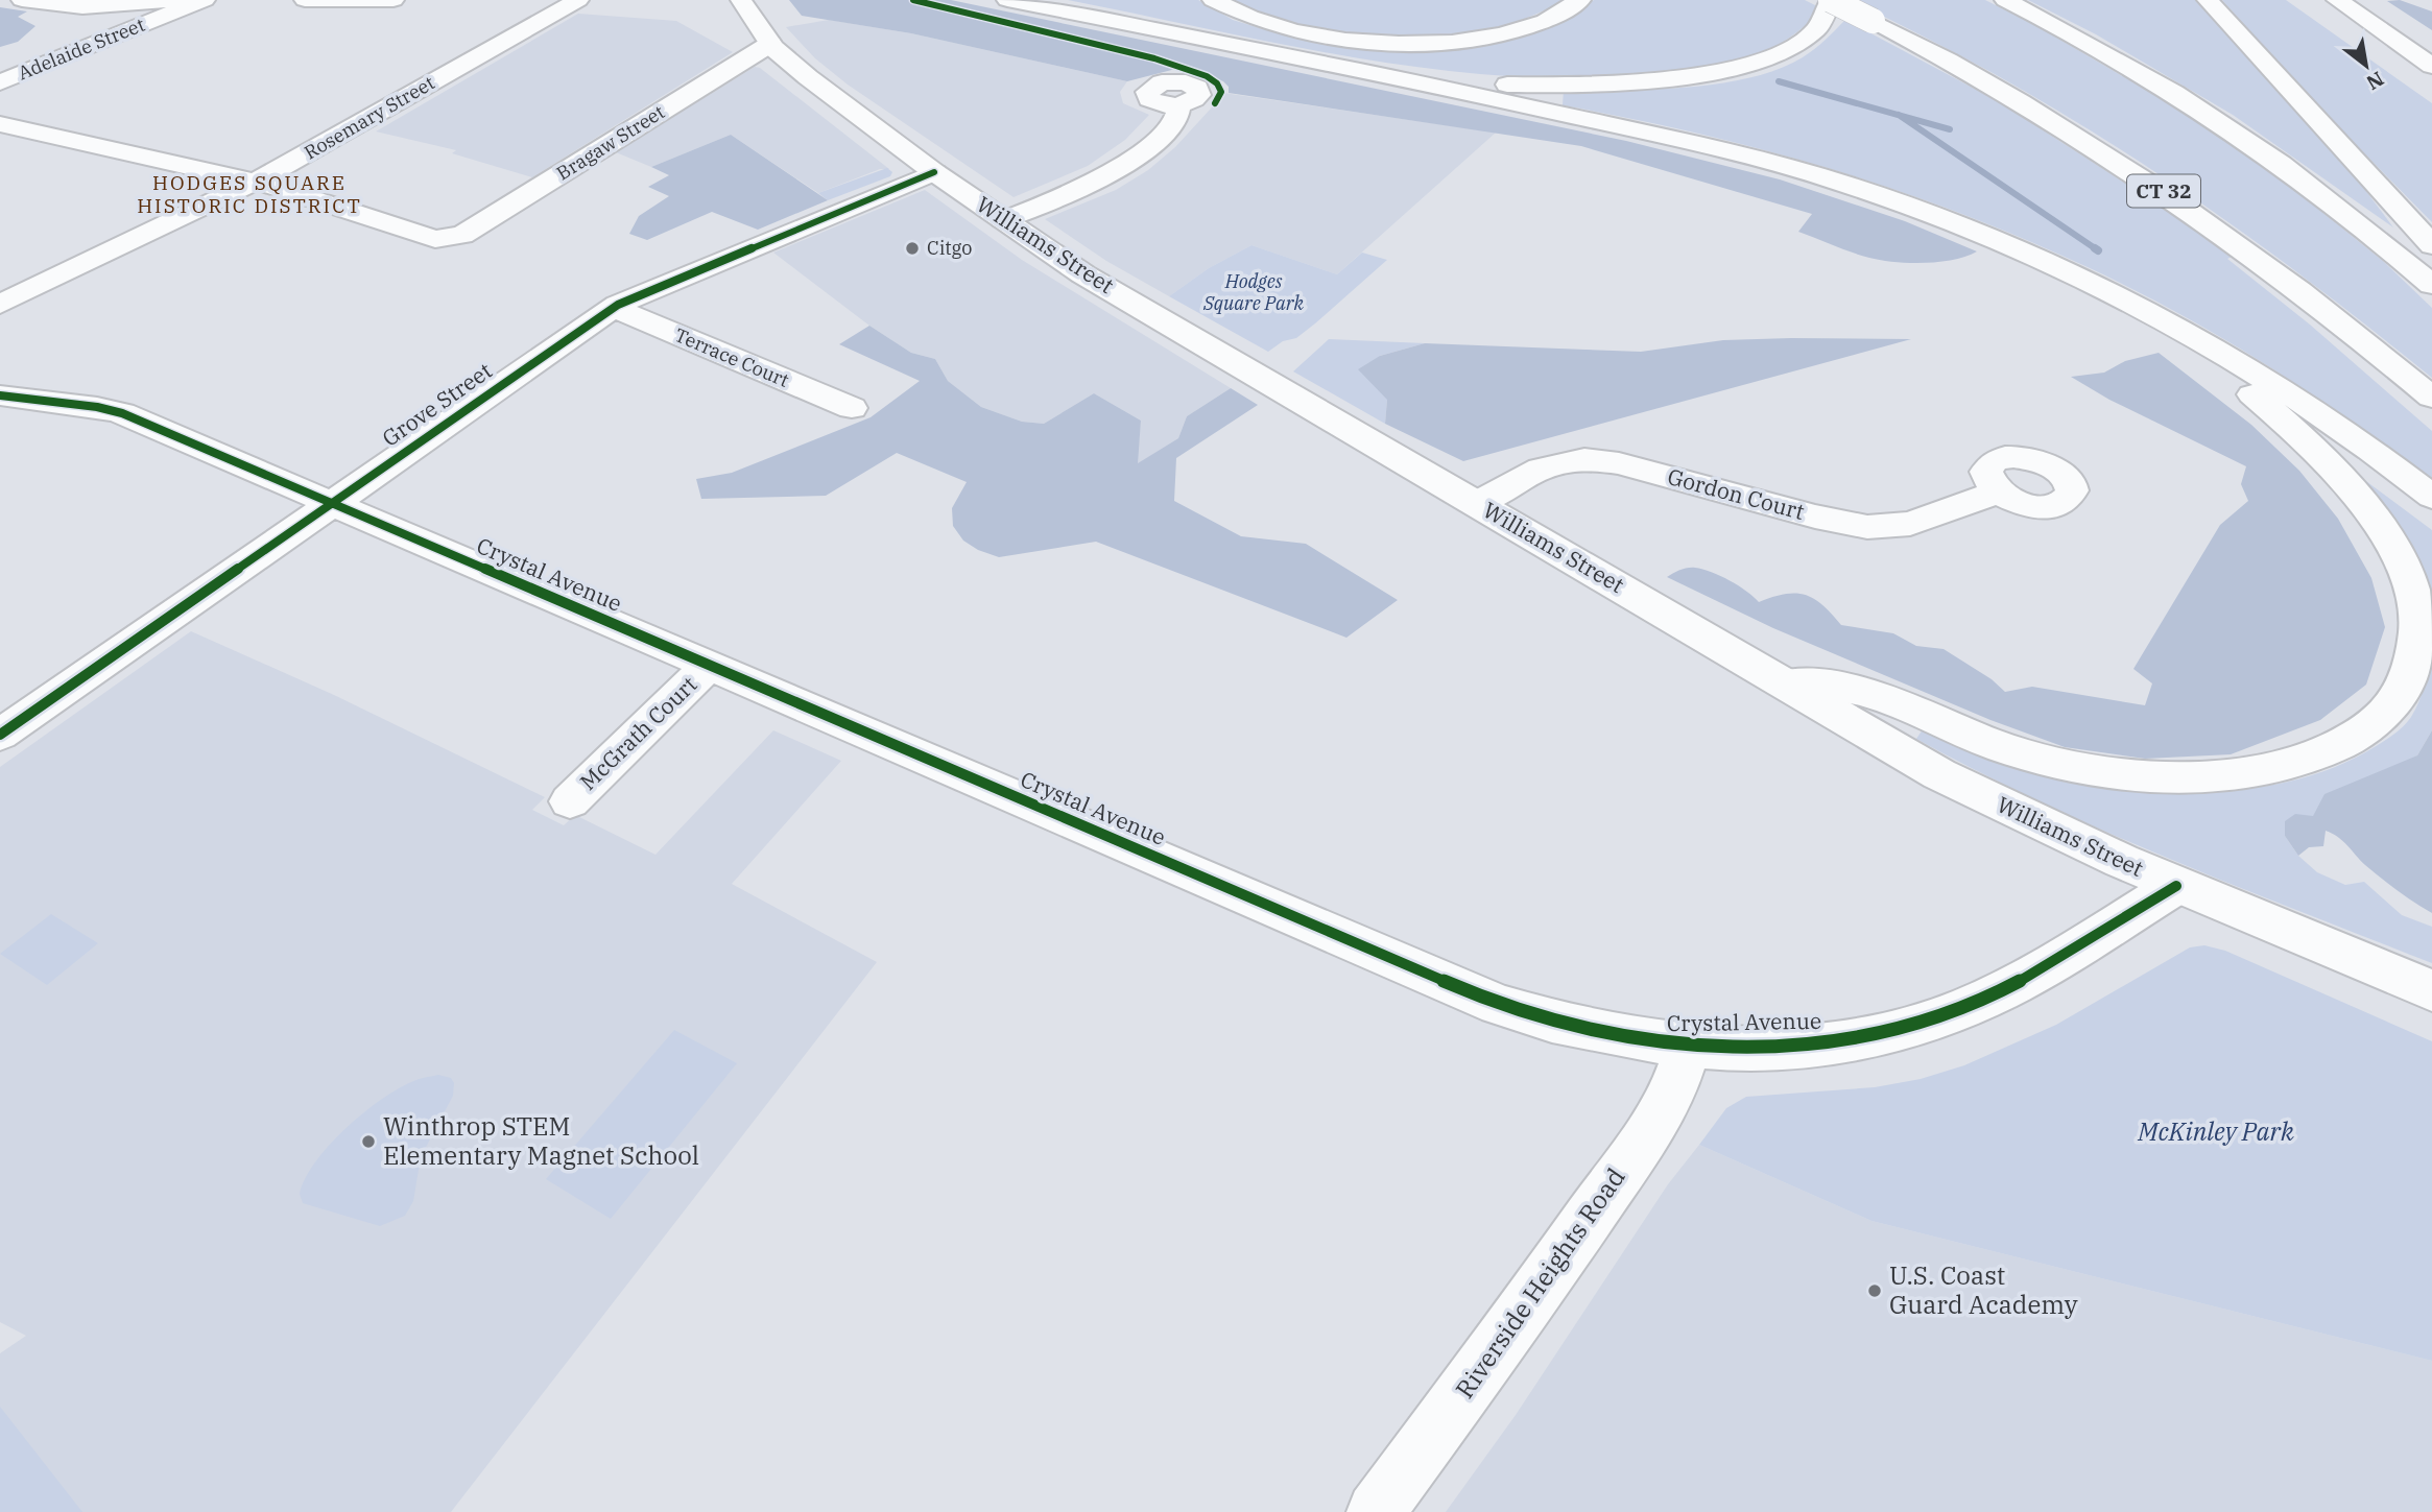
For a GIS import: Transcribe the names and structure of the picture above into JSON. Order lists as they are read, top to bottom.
{
  "streets": {
    "main road": [
      "Adelaide Street",
      "Rosemary Street",
      "Bragaw Street",
      "CT 32",
      "Williams Street",
      "Terrace Court",
      "Grove Street",
      "Gordon Court",
      "Crystal Avenue",
      "McGrath Court",
      "Riverside Heights Road"
    ]
  },
  "crossings": [
    ["Rosemary Street", "Bragaw Street"],
    ["Bragaw Street", "Williams Street"],
    ["Williams Street", "Grove Street"],
    ["Williams Street", "Gordon Court"],
    ["Williams Street", "Crystal Avenue"],
    ["Terrace Court", "Grove Street"],
    ["Grove Street", "Crystal Avenue"],
    ["Crystal Avenue", "McGrath Court"],
    ["Crystal Avenue", "Riverside Heights Road"]
  ],
  "districts": ["HODGES SQUARE HISTORIC DISTRICT"],
  "parks": ["Hodges Square Park", "McKinley Park"],
  "places": ["Citgo", "Winthrop STEM Elementary Magnet School", "U.S. Coast Guard Academy"],
  "north": "bottom right"
}
